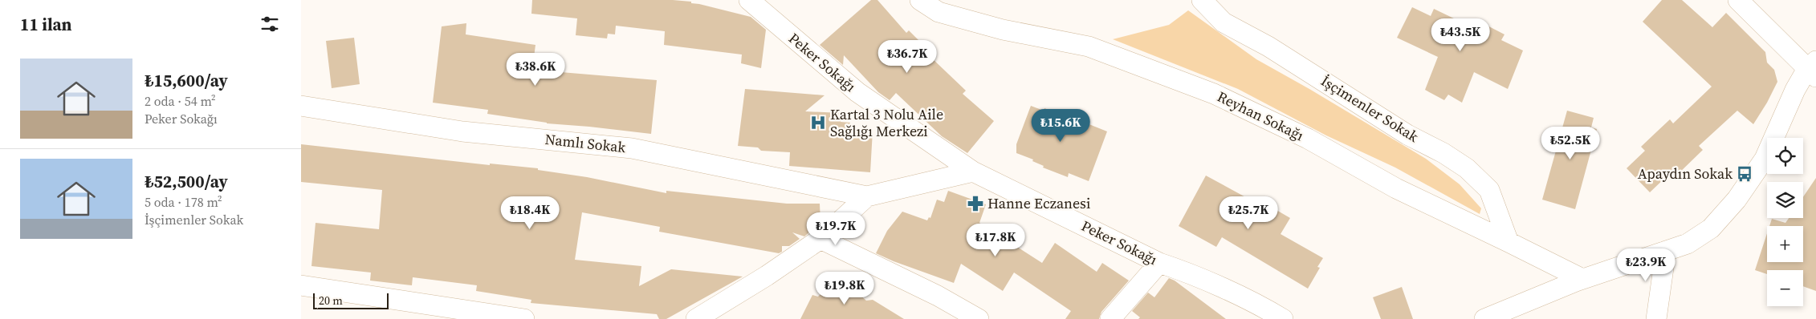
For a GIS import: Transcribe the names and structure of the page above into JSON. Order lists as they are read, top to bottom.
{
  "streets": {
    "street": [
      "Peker Sokağı",
      "İşçimenler Sokak",
      "Reyhan Sokağı",
      "Namlı Sokak"
    ]
  },
  "crossings": [
    ["İşçimenler Sokak", "Reyhan Sokağı"]
  ],
  "places": {
    "hospital": ["Kartal 3 Nolu Aile Sağlığı Merkezi"],
    "bus stop": ["Apaydın Sokak"],
    "pharmacy": ["Hanne Eczanesi"]
  },
  "scale_bar": "20 m",
  "page": {
    "heading": "11 ilan",
    "price": [
      "₺43.5K",
      "₺36.7K",
      "₺38.6K",
      "₺15.6K",
      "₺52.5K",
      "₺18.4K",
      "₺25.7K",
      "₺19.7K",
      "₺17.8K",
      "₺23.9K",
      "₺19.8K"
    ],
    "list": [
      {
        "name": "₺15,600/ay",
        "note": "2 oda · 54 m² · Peker Sokağı"
      },
      {
        "name": "₺52,500/ay",
        "note": "5 oda · 178 m² · İşçimenler Sokak"
      }
    ],
    "map_buttons": ["+", "−"],
    "scale": "20 m"
  }
}
